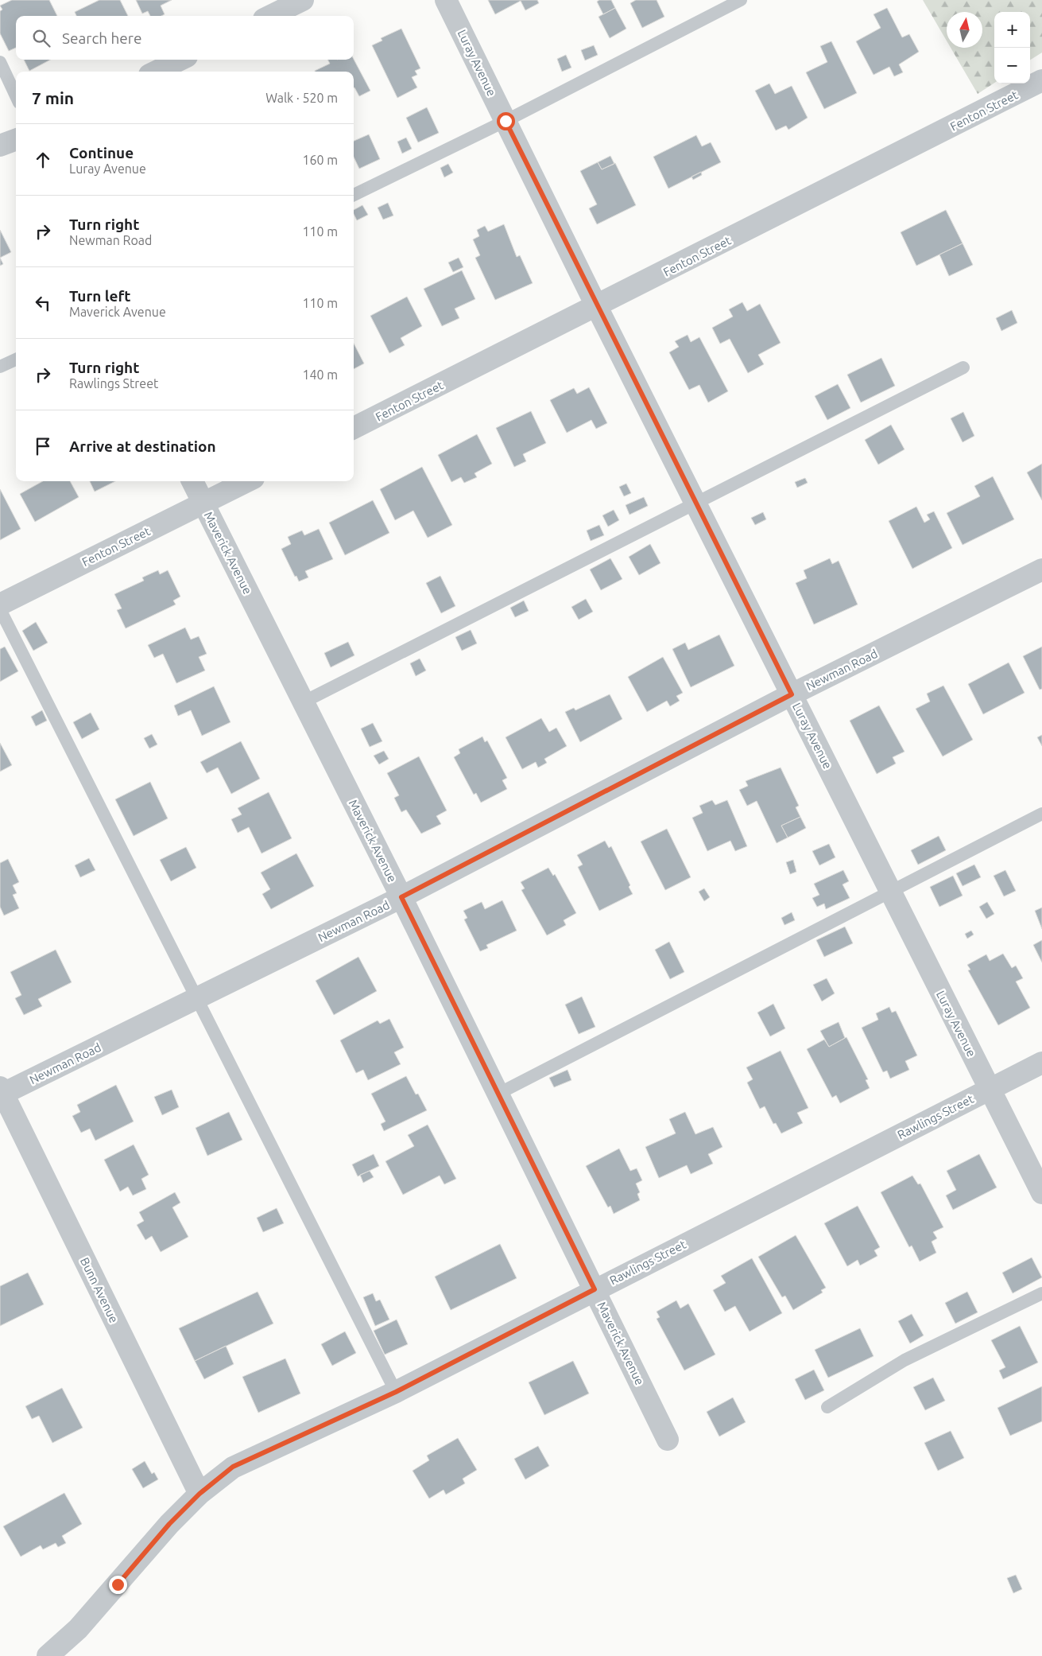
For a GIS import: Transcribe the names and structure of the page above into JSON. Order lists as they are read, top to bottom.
{
  "streets": {
    "street": [
      "Luray Avenue",
      "Fenton Street",
      "Maverick Avenue",
      "Newman Road",
      "Rawlings Street",
      "Bunn Avenue"
    ]
  },
  "crossings": [
    ["Luray Avenue", "Fenton Street"],
    ["Luray Avenue", "Newman Road"],
    ["Luray Avenue", "Rawlings Street"],
    ["Fenton Street", "Maverick Avenue"],
    ["Maverick Avenue", "Newman Road"],
    ["Maverick Avenue", "Rawlings Street"],
    ["Newman Road", "Bunn Avenue"],
    ["Rawlings Street", "Bunn Avenue"]
  ],
  "north": "top",
  "page": {
    "map_buttons": ["+", "−"],
    "search": "Search here",
    "heading": ["7 min", "Walk · 520 m"],
    "list": [
      ["Continue", "Luray Avenue", "160 m"],
      ["Turn right", "Newman Road", "110 m"],
      ["Turn left", "Maverick Avenue", "110 m"],
      ["Turn right", "Rawlings Street", "140 m"],
      "Arrive at destination"
    ]
  }
}
